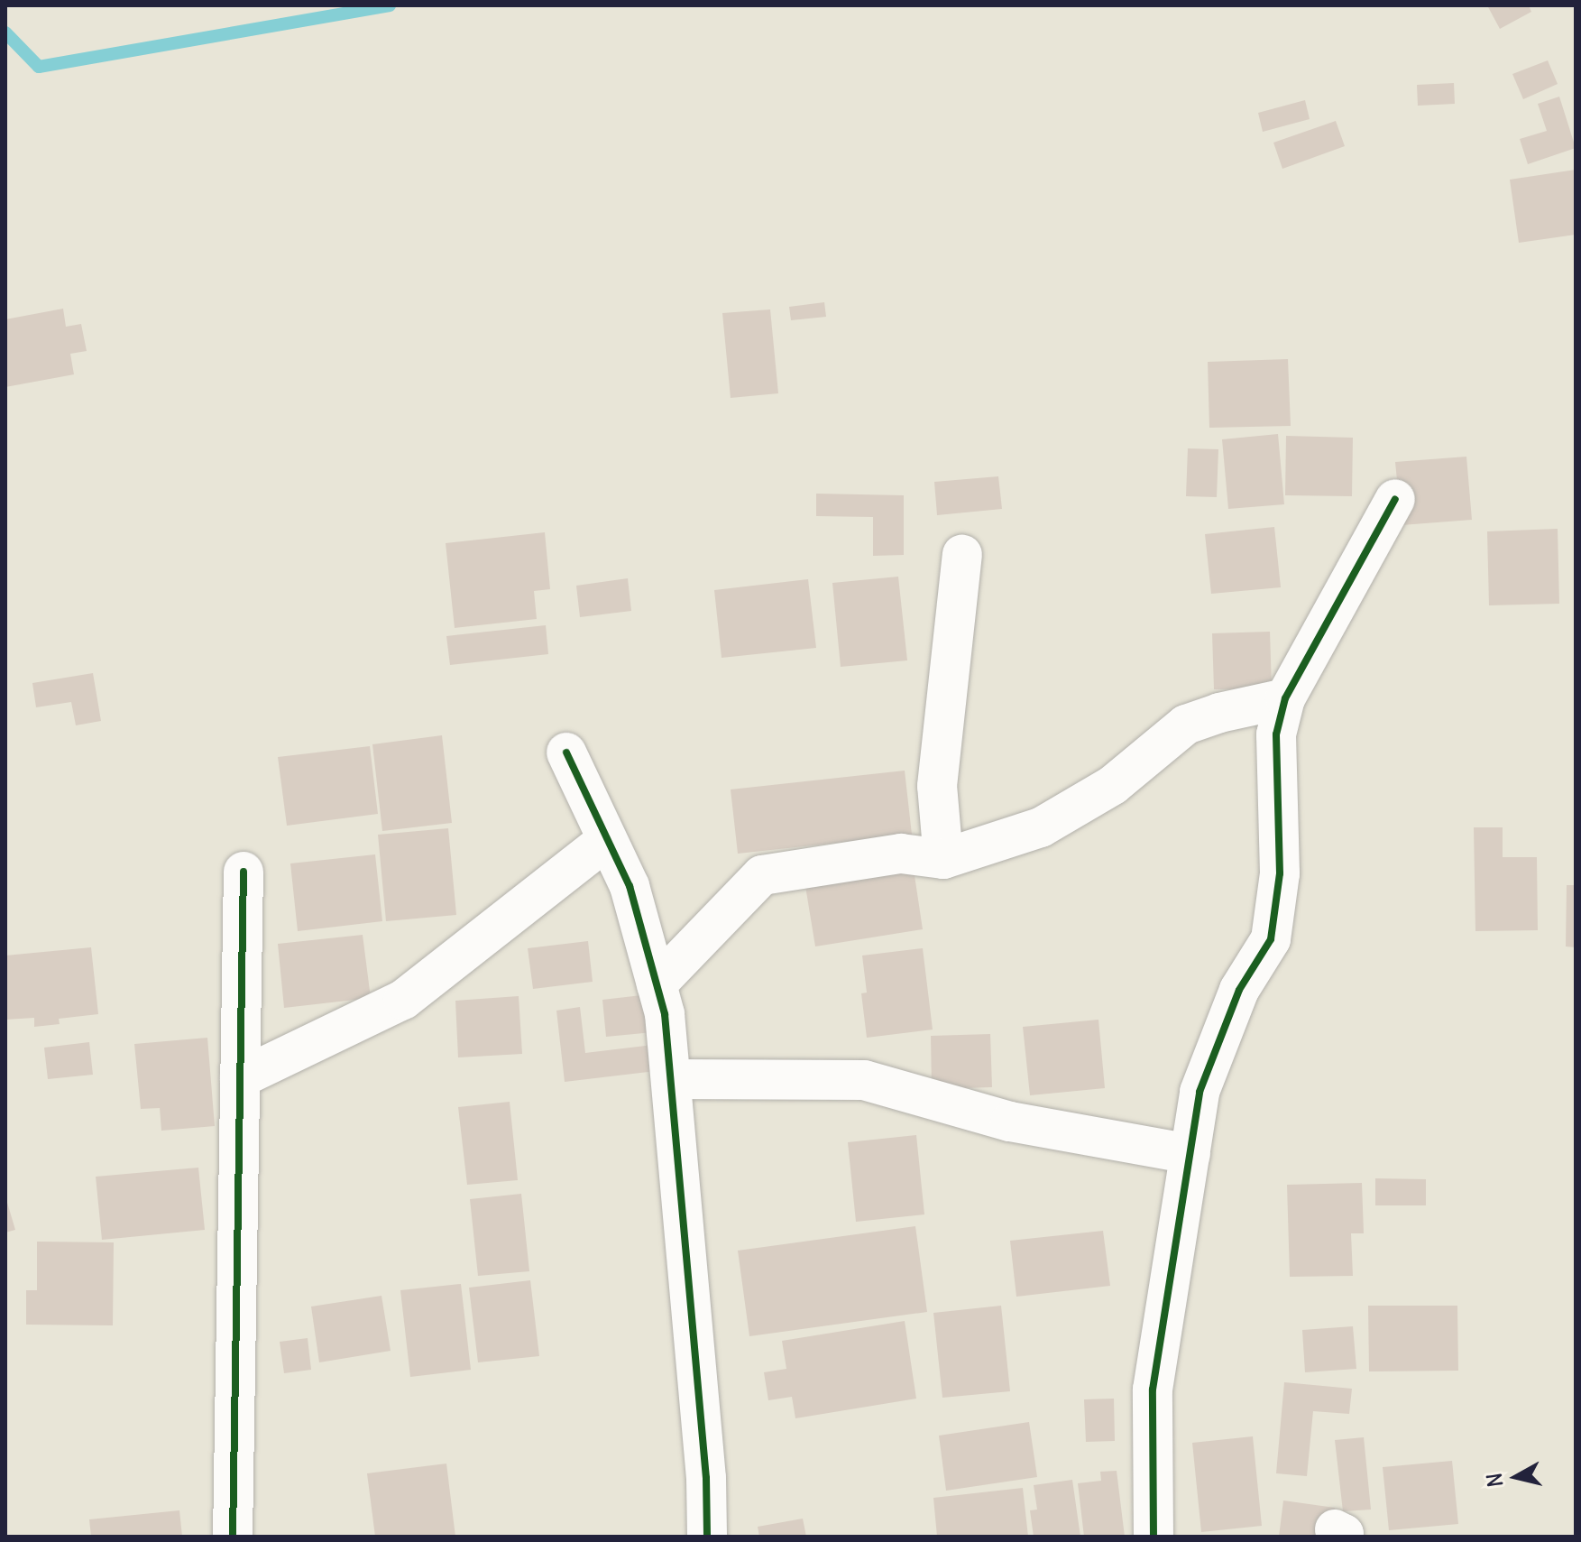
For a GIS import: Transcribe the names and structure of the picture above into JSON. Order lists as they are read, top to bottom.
{
  "north": "left"
}
